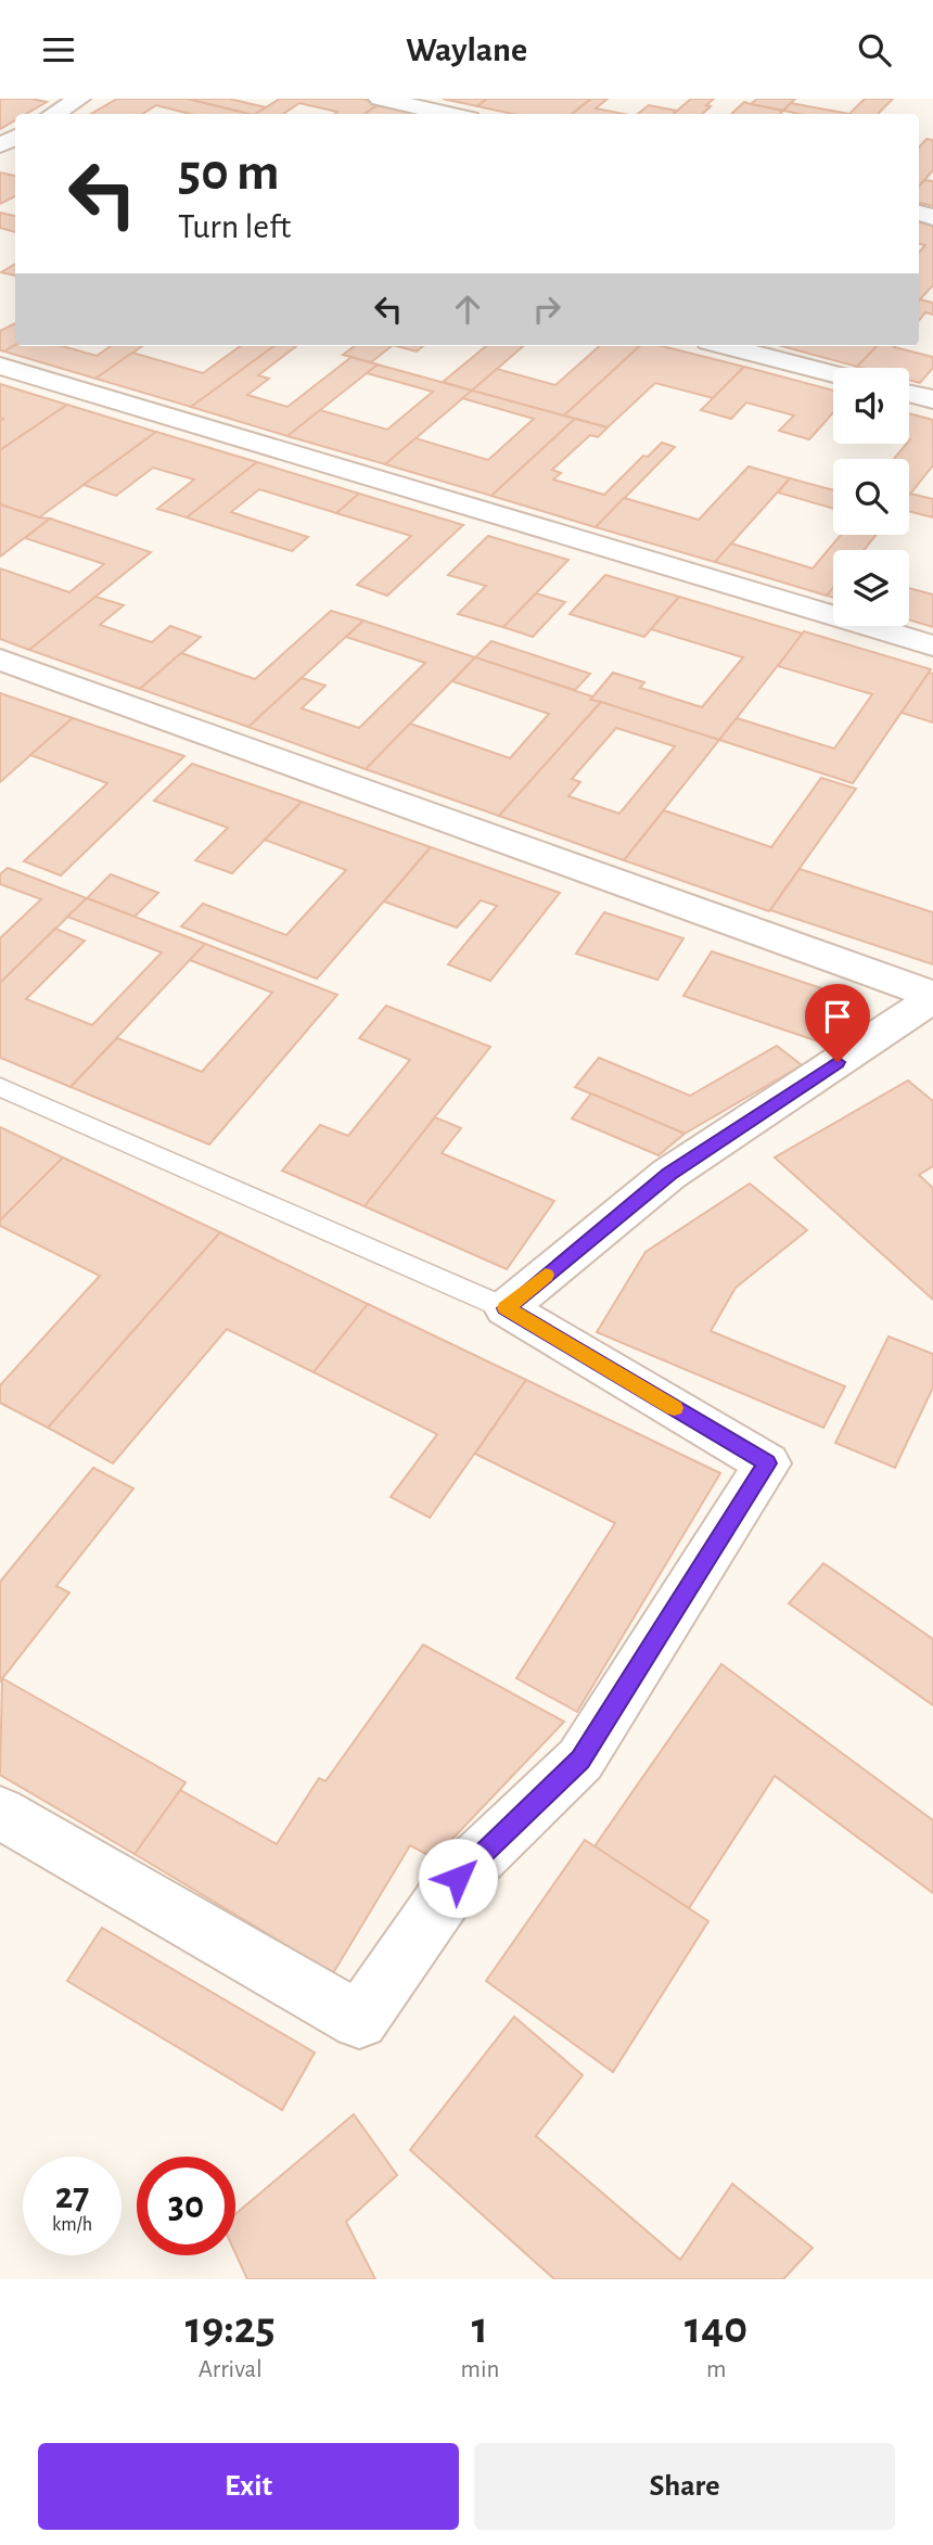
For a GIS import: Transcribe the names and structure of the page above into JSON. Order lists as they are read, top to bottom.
{
  "page": {
    "header": "Waylane",
    "turn": ["50 m", "Turn left"],
    "speed": "27 km/h",
    "limit": "30",
    "eta": [
      "19:25",
      "Arrival",
      "1",
      "min",
      "140",
      "m"
    ],
    "buttons": ["Exit", "Share"]
  }
}
